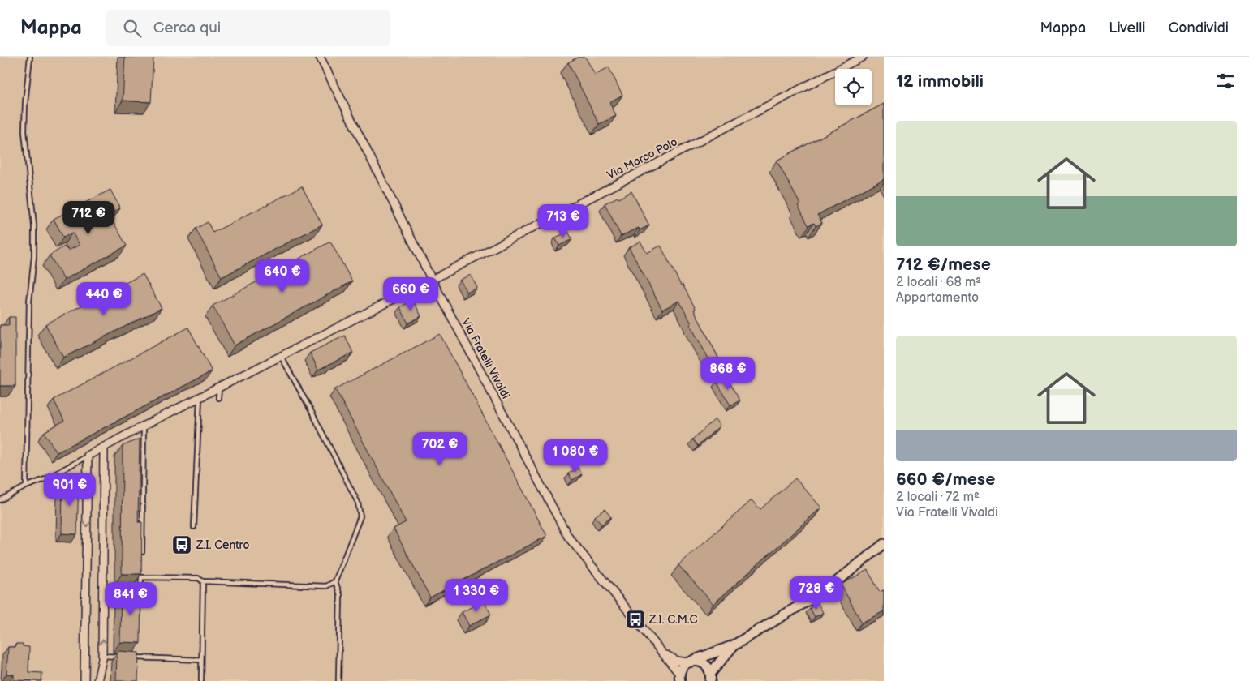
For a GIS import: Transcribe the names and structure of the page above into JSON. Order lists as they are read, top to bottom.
{
  "streets": {
    "street": ["Via Marco Polo", "Via Fratelli Vivaldi"]
  },
  "crossings": [
    ["Via Marco Polo", "Via Fratelli Vivaldi"]
  ],
  "places": {
    "bus stop": ["Z.I. Centro", "Z.I. C.M.C"]
  },
  "page": {
    "header": "Mappa",
    "search": "Cerca qui",
    "nav": ["Mappa", "Livelli", "Condividi"],
    "heading": "12 immobili",
    "list": [
      {
        "name": "712 €/mese",
        "note": "2 locali · 68 m² · Appartamento"
      },
      {
        "name": "660 €/mese",
        "note": "2 locali · 72 m² · Via Fratelli Vivaldi"
      }
    ],
    "price": [
      "712 €",
      "713 €",
      "640 €",
      "660 €",
      "440 €",
      "868 €",
      "702 €",
      "1 080 €",
      "901 €",
      "728 €",
      "1 330 €",
      "841 €"
    ]
  }
}
